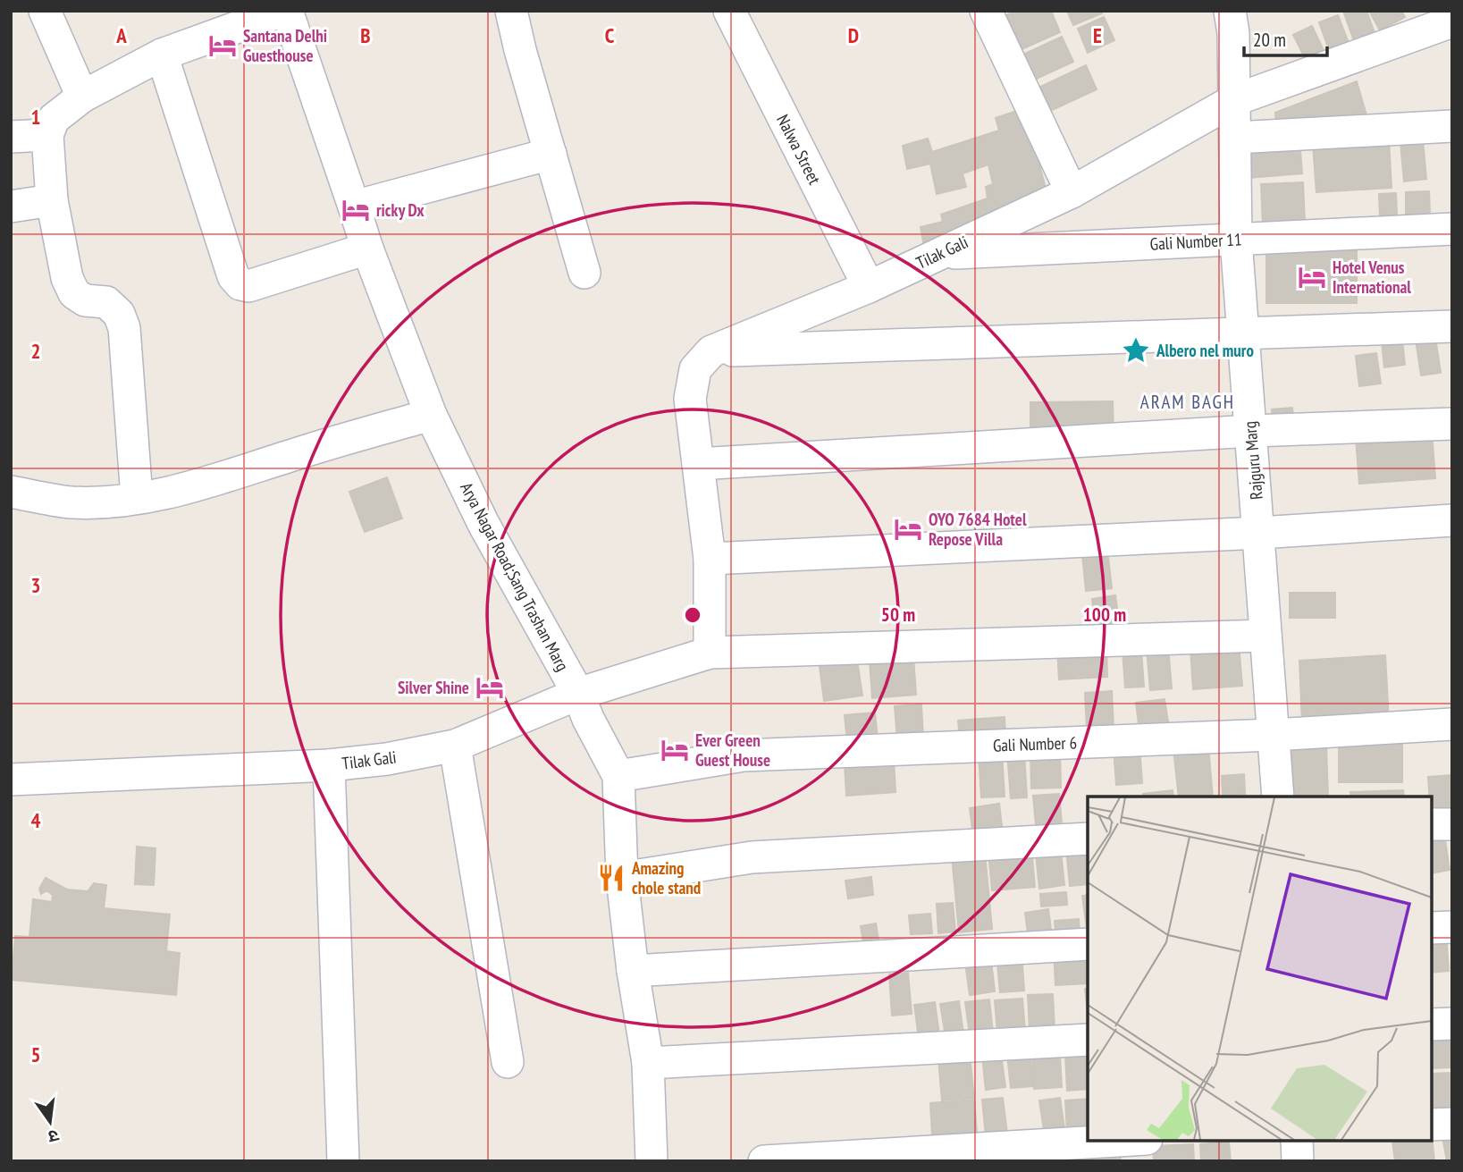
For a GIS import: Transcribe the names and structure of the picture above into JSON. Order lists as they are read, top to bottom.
{
  "streets": {
    "street": [
      "Nalwa Street",
      "Gali Number 11",
      "Tilak Gali",
      "Rajguru Marg",
      "Arya Nagar Road;Sang Trashan Marg",
      "Gali Number 6"
    ]
  },
  "crossings": [
    ["Nalwa Street", "Tilak Gali"],
    ["Gali Number 11", "Tilak Gali"],
    ["Gali Number 11", "Rajguru Marg"],
    ["Tilak Gali", "Rajguru Marg"],
    ["Tilak Gali", "Arya Nagar Road;Sang Trashan Marg"],
    ["Rajguru Marg", "Gali Number 6"],
    ["Arya Nagar Road;Sang Trashan Marg", "Gali Number 6"]
  ],
  "districts": ["ARAM BAGH"],
  "places": {
    "hotel": [
      "Santana Delhi Guesthouse",
      "ricky Dx",
      "Hotel Venus International",
      "OYO 7684 Hotel Repose Villa",
      "Silver Shine",
      "Ever Green Guest House"
    ],
    "place": ["Albero nel muro"],
    "restaurant": ["Amazing chole stand"]
  },
  "scale_bar": "20 m",
  "north": "bottom",
  "grid": {
    "columns": [
      "A",
      "B",
      "C",
      "D",
      "E"
    ],
    "rows": [
      "1",
      "2",
      "3",
      "4",
      "5"
    ]
  },
  "rings": ["50 m", "100 m"]
}
